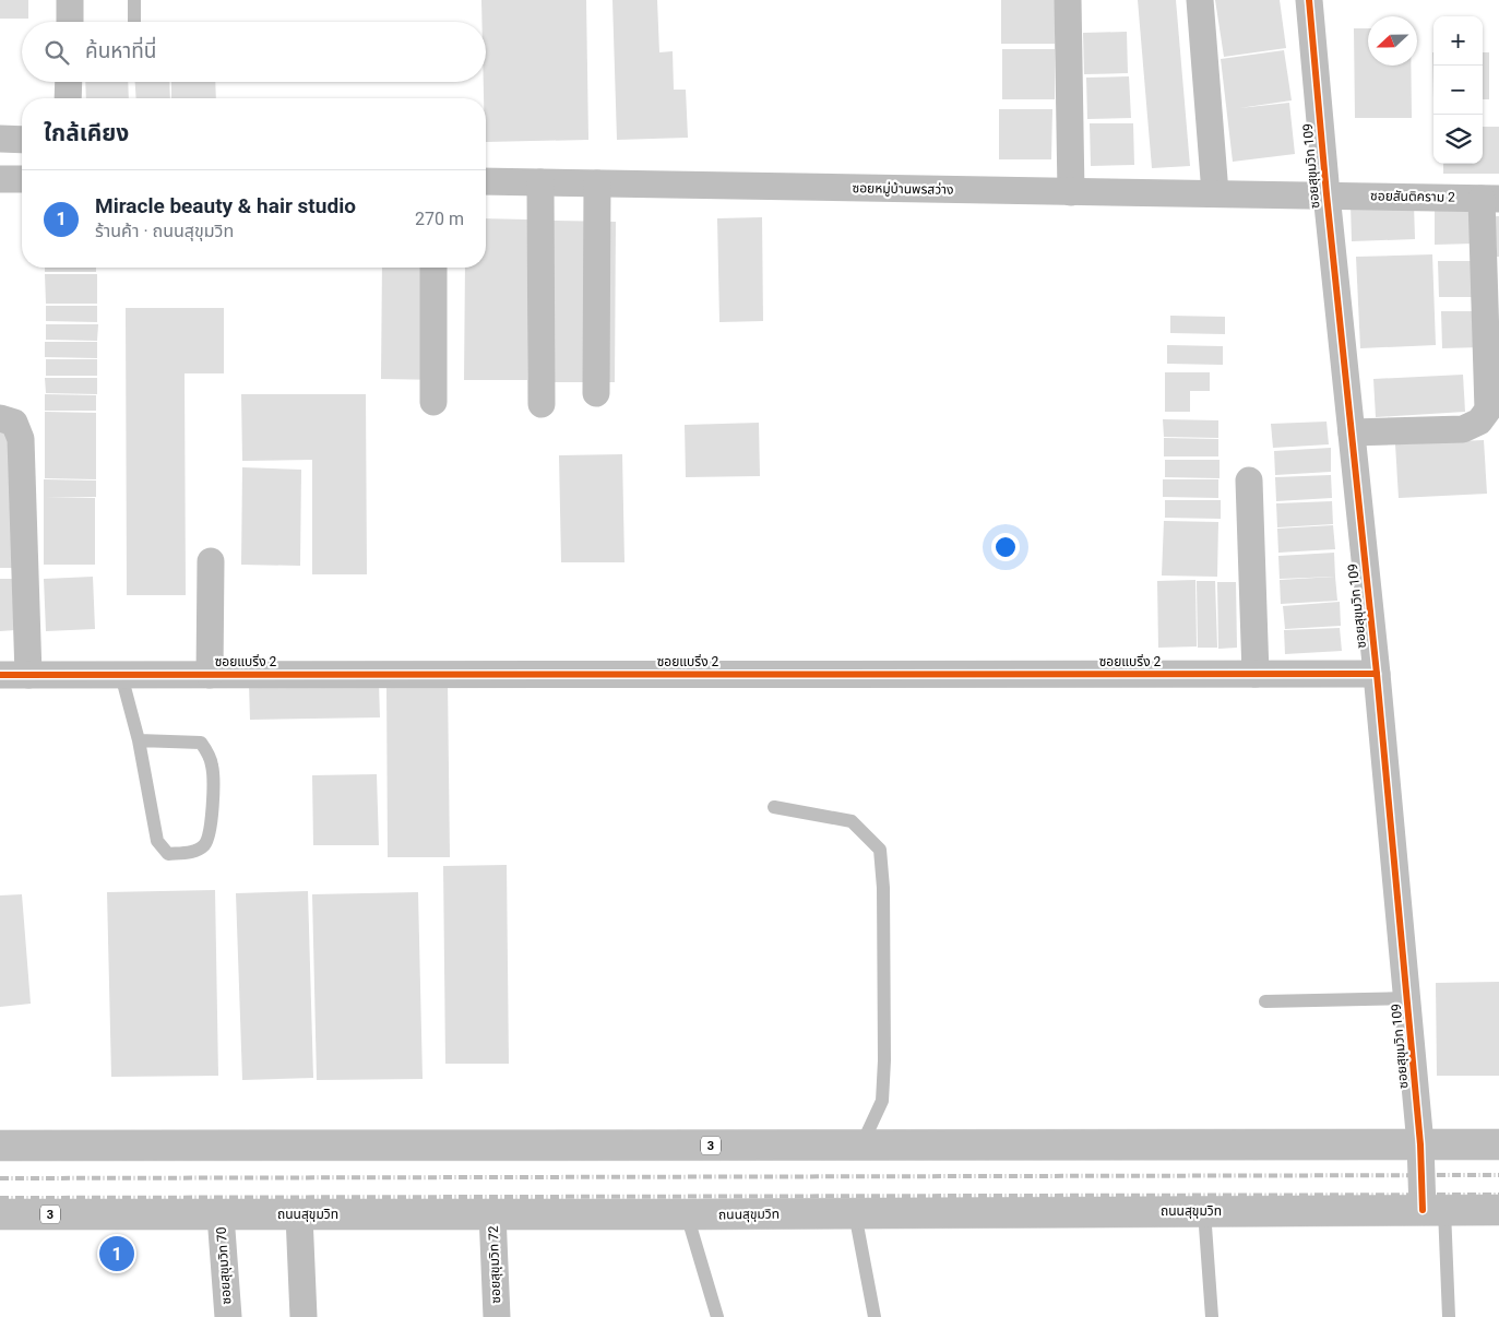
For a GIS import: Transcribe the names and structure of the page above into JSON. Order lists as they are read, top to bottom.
{
  "streets": {
    "highway": ["3", "ถนนสุขุมวิท"],
    "street": [
      "ซอยสุขุมวิท 109",
      "ซอยหมู่บ้านพรสว่าง",
      "ซอยสันติคราม 2",
      "ซอยแบริ่ง 2",
      "ซอยสุขุมวิท 72",
      "ซอยสุขุมวิท 70"
    ]
  },
  "crossings": [
    ["ซอยสุขุมวิท 109", "ซอยหมู่บ้านพรสว่าง"],
    ["ซอยสุขุมวิท 109", "ซอยสันติคราม 2"],
    ["ซอยสุขุมวิท 109", "ซอยแบริ่ง 2"],
    ["ซอยสุขุมวิท 109", "3"],
    ["ซอยสุขุมวิท 109", "ถนนสุขุมวิท"],
    ["ซอยหมู่บ้านพรสว่าง", "ซอยสันติคราม 2"],
    ["ถนนสุขุมวิท", "ซอยสุขุมวิท 72"],
    ["ถนนสุขุมวิท", "ซอยสุขุมวิท 70"]
  ],
  "north": "left",
  "page": {
    "map_buttons": ["+", "−"],
    "search": "ค้นหาที่นี่",
    "heading": "ใกล้เคียง",
    "list": [
      {
        "mark": "1",
        "name": "Miracle beauty & hair studio",
        "note": "ร้านค้า · ถนนสุขุมวิท",
        "value": "270 m"
      }
    ],
    "pins": "1"
  }
}
